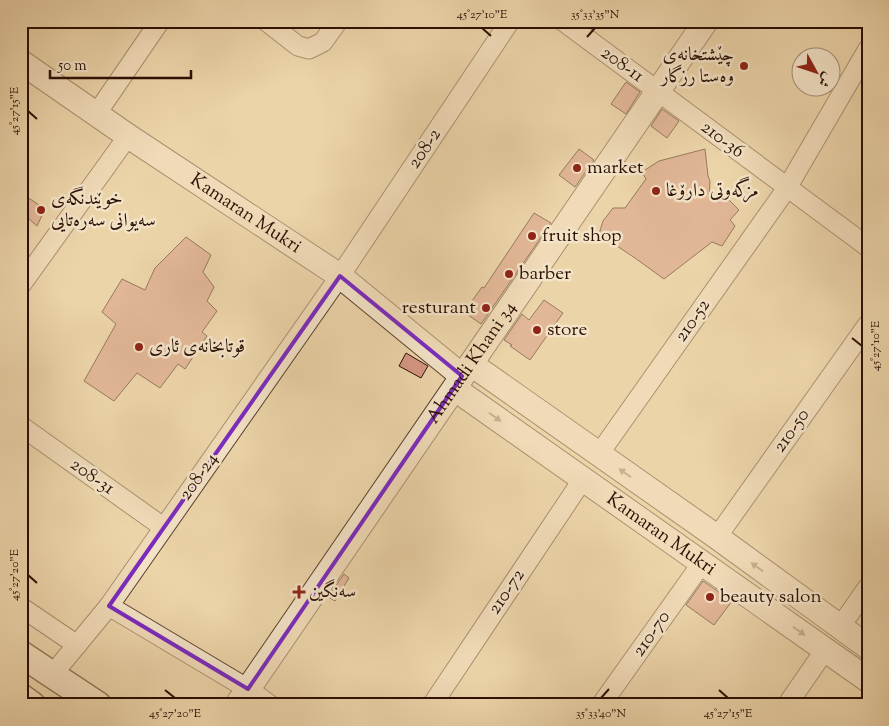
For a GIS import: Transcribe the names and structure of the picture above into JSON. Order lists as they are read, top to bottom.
{
  "streets": {
    "street": [
      "208-11",
      "210-36",
      "208-2",
      "Kamaran Mukri",
      "210-52",
      "Ahmadi Khani 34",
      "210-50",
      "208-31",
      "208-24",
      "210-72",
      "210-70"
    ]
  },
  "crossings": [
    ["208-11", "210-36"],
    ["208-11", "Ahmadi Khani 34"],
    ["210-36", "210-52"],
    ["210-36", "Ahmadi Khani 34"],
    ["208-2", "Kamaran Mukri"],
    ["208-2", "208-24"],
    ["Kamaran Mukri", "210-52"],
    ["Kamaran Mukri", "Ahmadi Khani 34"],
    ["Kamaran Mukri", "210-50"],
    ["Kamaran Mukri", "208-24"],
    ["Kamaran Mukri", "210-72"],
    ["Kamaran Mukri", "210-70"],
    ["208-31", "208-24"]
  ],
  "places": {
    "other": [
      "چێشتخانەی وەستا رزگار",
      "market",
      "مزگەوتی دارۆغا",
      "خوێندنگەی سەیوانی سەرەتایی",
      "fruit shop",
      "barber",
      "resturant",
      "store",
      "قوتابخانەی ئاری",
      "beauty salon"
    ],
    "health": ["سەنگین"]
  },
  "scale_bar": "50 m",
  "north": "bottom right",
  "coordinates": [
    "45°27'10\"E",
    "35°33'35\"N",
    "45°27'15\"E",
    "45°27'20\"E",
    "35°33'40\"N"
  ]
}
